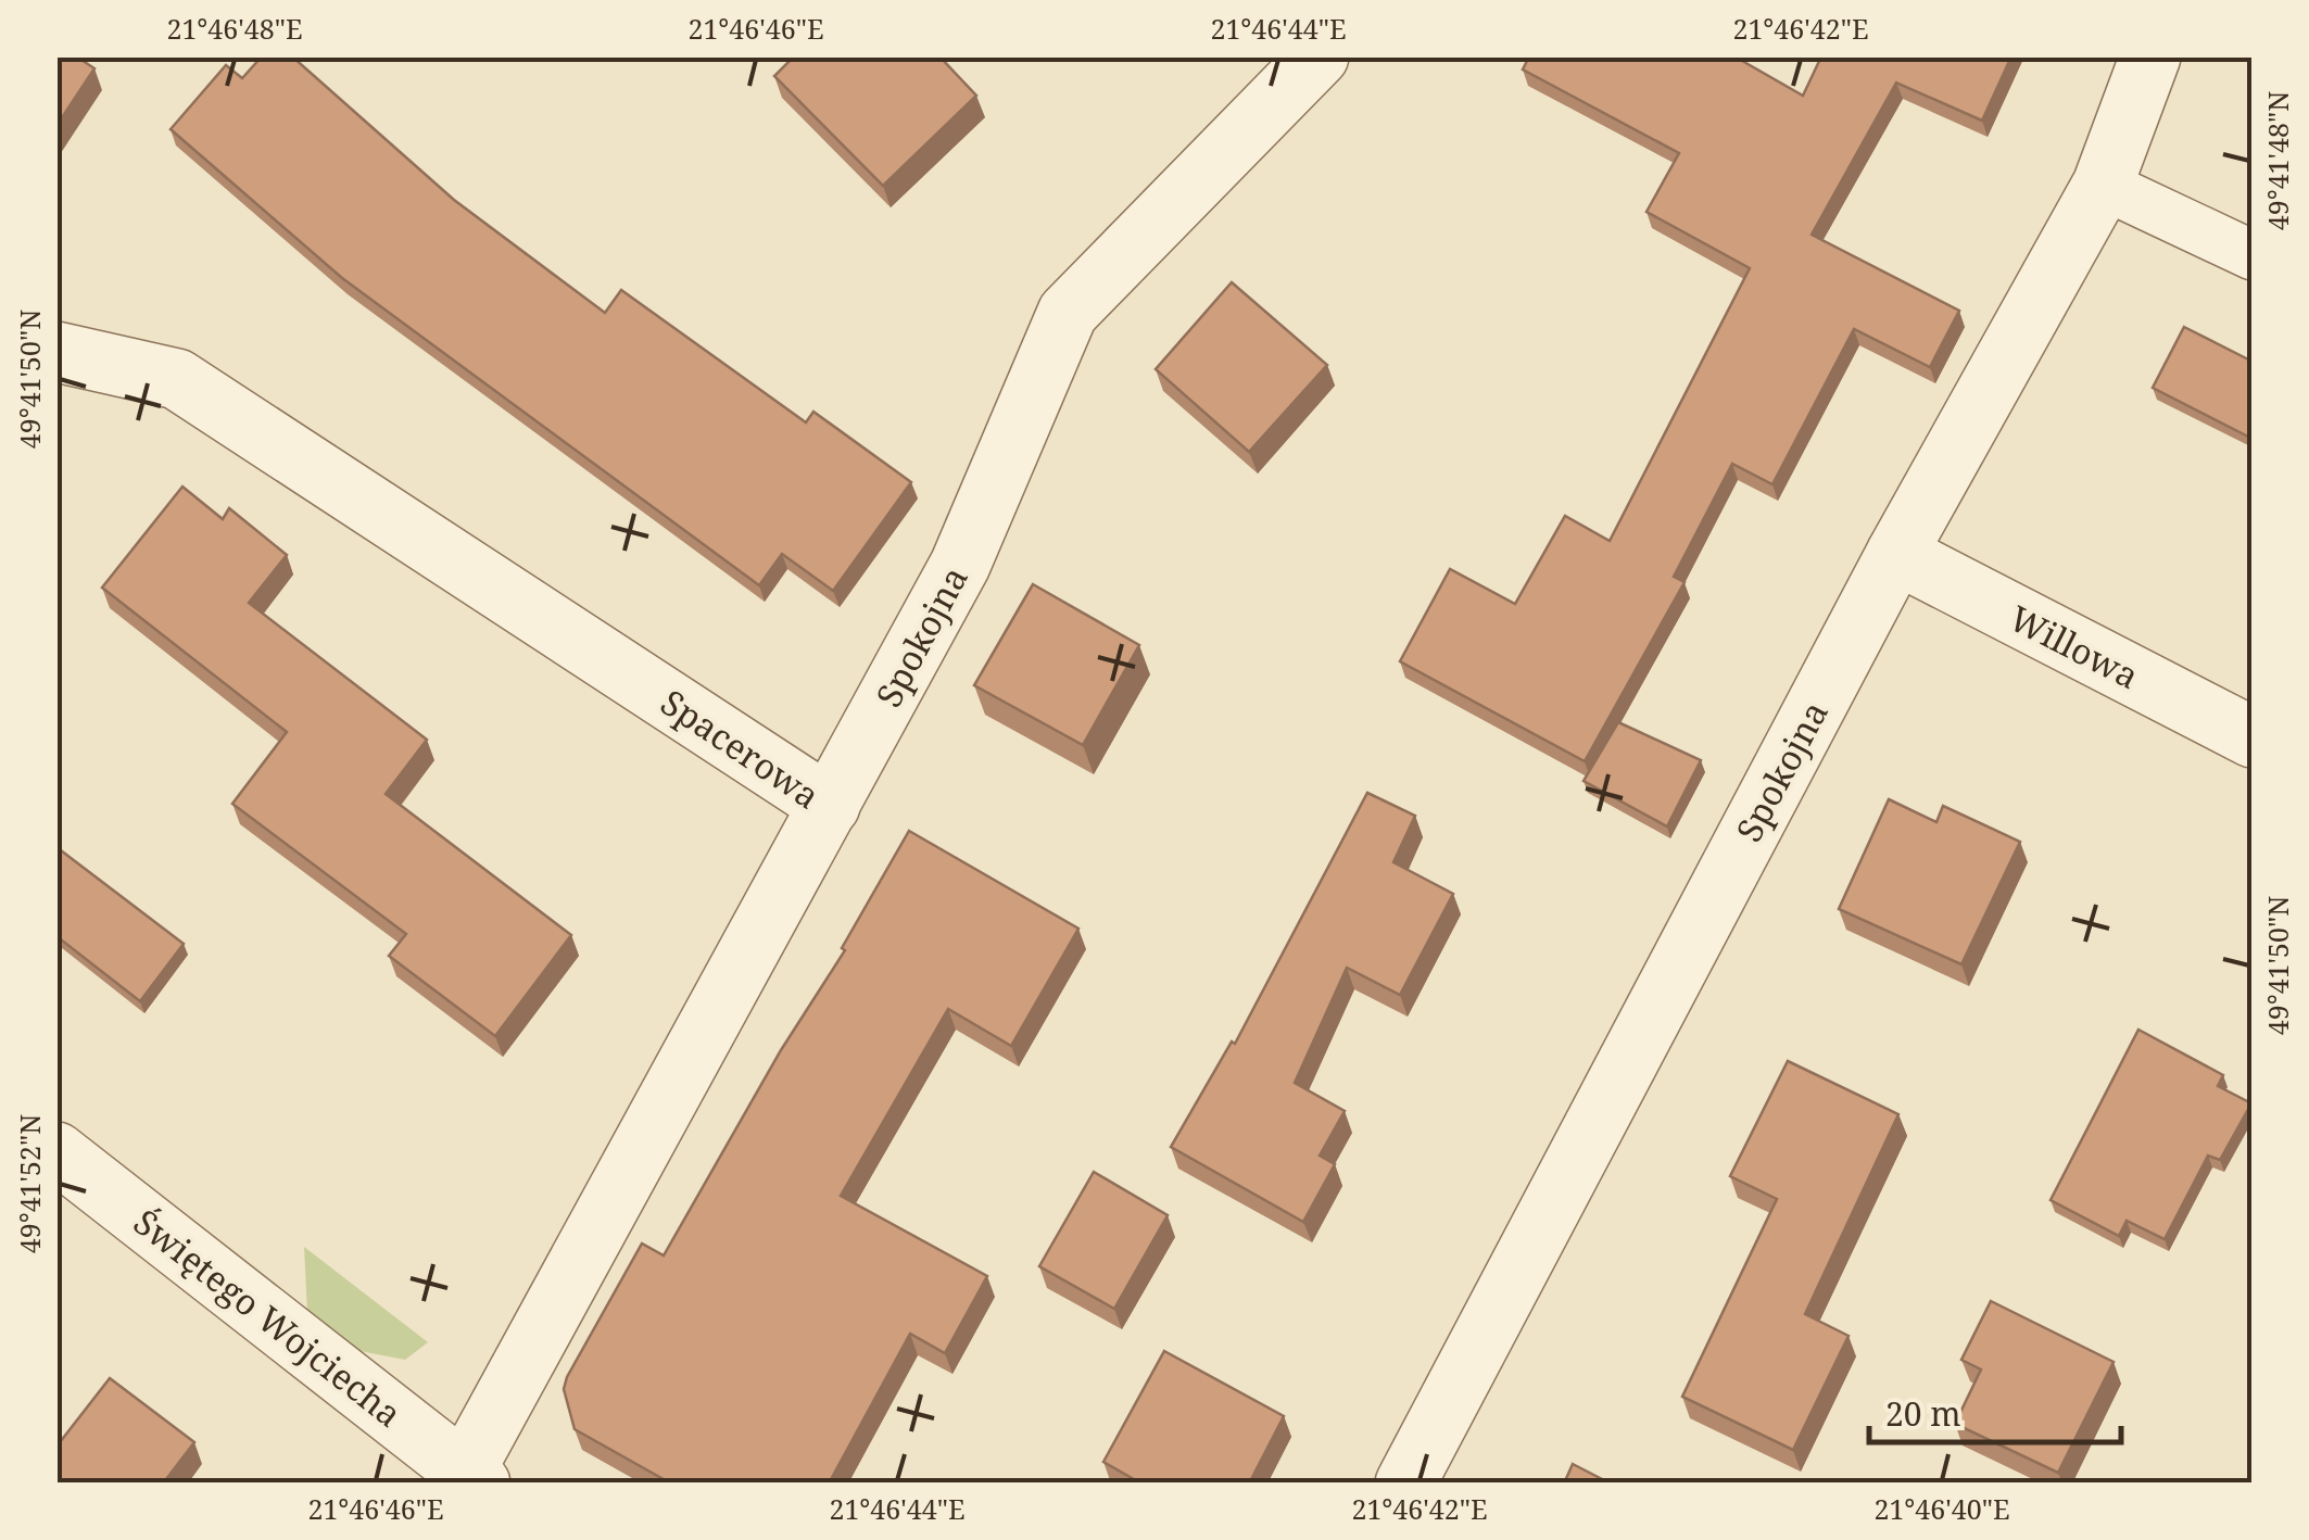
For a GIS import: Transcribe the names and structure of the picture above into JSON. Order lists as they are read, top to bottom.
{
  "streets": {
    "street": [
      "Spokojna",
      "Willowa",
      "Spacerowa",
      "Świętego Wojciecha"
    ]
  },
  "crossings": [
    ["Spokojna", "Willowa"],
    ["Spokojna", "Spacerowa"],
    ["Spacerowa", "Świętego Wojciecha"]
  ],
  "scale_bar": "20 m",
  "coordinates": [
    "21°46'48\"E",
    "21°46'46\"E",
    "21°46'44\"E",
    "21°46'42\"E",
    "49°41'48\"N",
    "49°41'50\"N",
    "49°41'52\"N",
    "21°46'40\"E"
  ]
}
